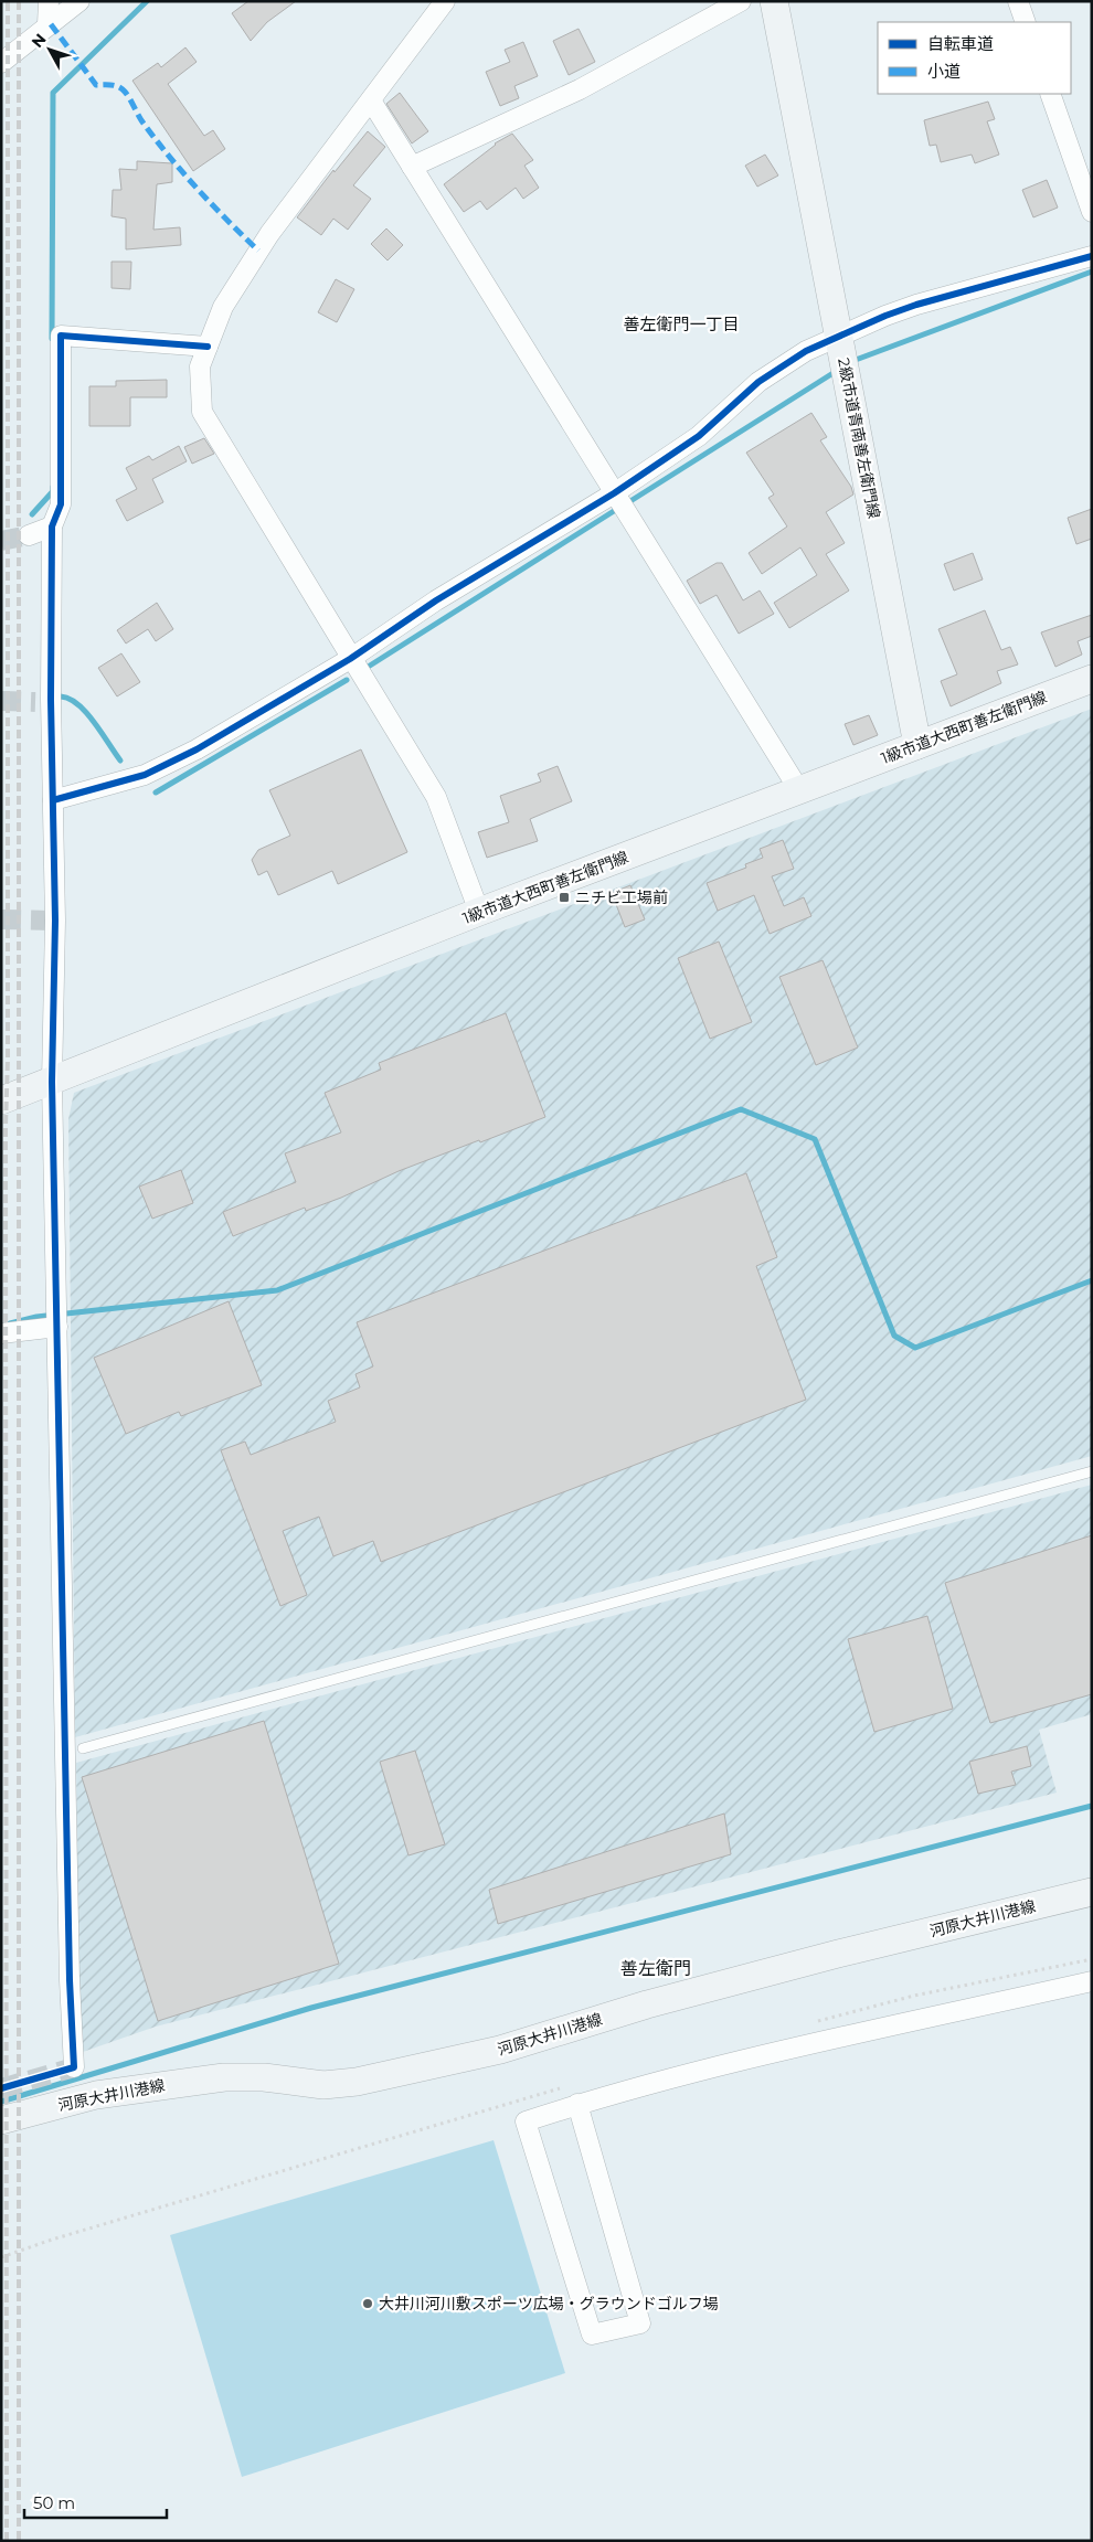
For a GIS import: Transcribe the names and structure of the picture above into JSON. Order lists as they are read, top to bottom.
{
  "streets": {
    "street": ["2級市道青南善左衛門線", "1級市道大西町善左衛門線", "河原大井川港線"]
  },
  "crossings": [
    ["2級市道青南善左衛門線", "1級市道大西町善左衛門線"]
  ],
  "districts": ["善左衛門一丁目", "善左衛門"],
  "places": {
    "transit": ["ニチビ工場前"],
    "other": ["大井川河川敷スポーツ広場・グラウンドゴルフ場"]
  },
  "legend": ["自転車道", "小道"],
  "scale_bar": "50 m",
  "north": "top left"
}
